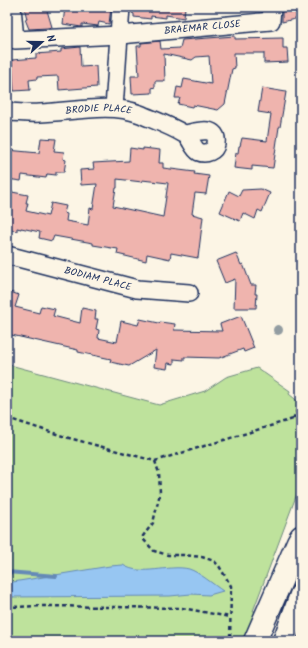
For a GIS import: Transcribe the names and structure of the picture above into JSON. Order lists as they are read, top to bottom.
{
  "streets": {
    "street": ["BRAEMAR CLOSE", "BRODIE PLACE", "BODIAM PLACE"]
  },
  "north": "right"
}
